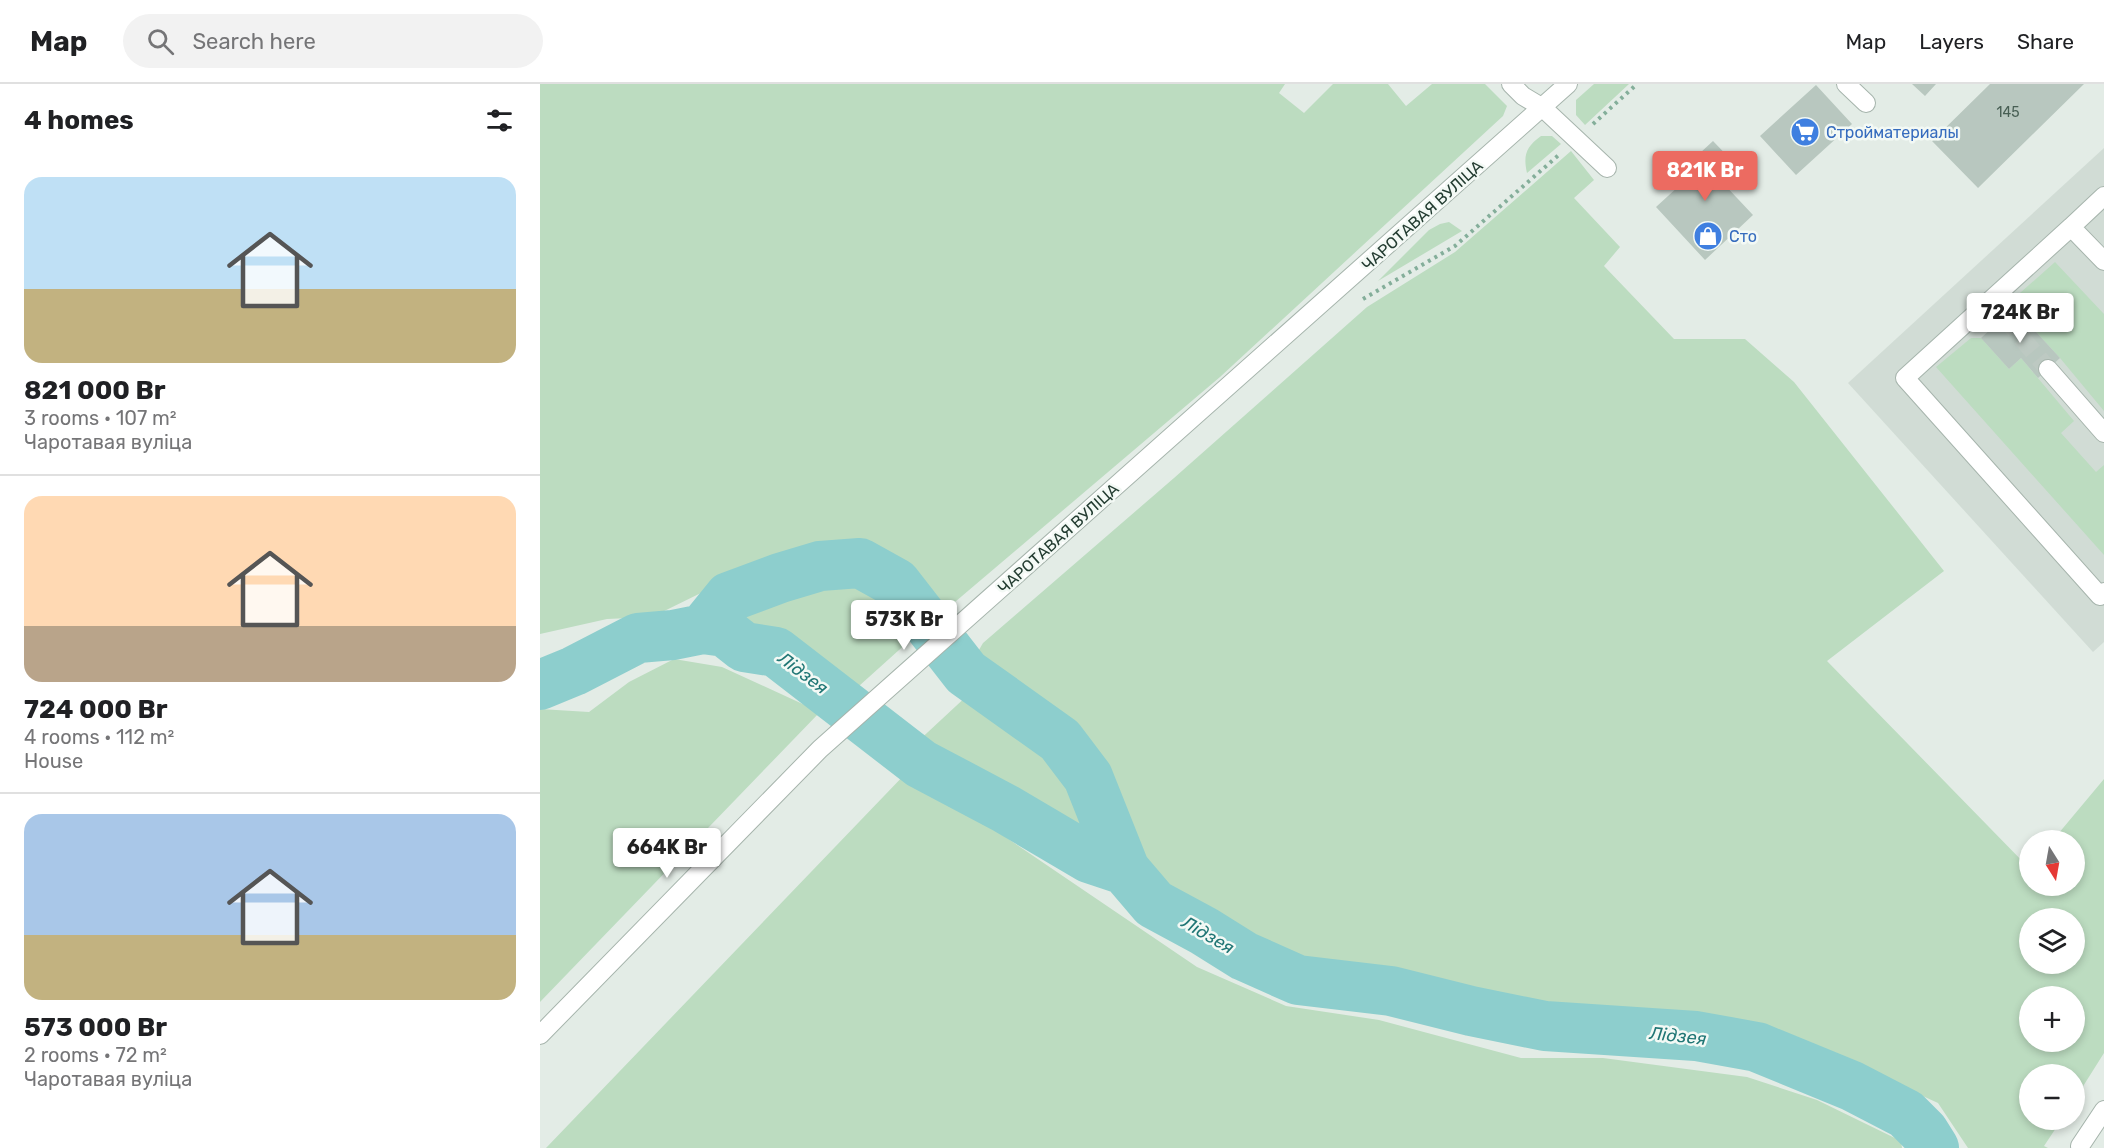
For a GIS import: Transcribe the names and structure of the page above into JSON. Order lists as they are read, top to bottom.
{
  "streets": {
    "street": ["ЧАРОТАВАЯ ВУЛІЦА"]
  },
  "water": ["Лідзея"],
  "places": {
    "supermarket": ["Стройматериалы"],
    "shop": ["Сто"]
  },
  "house_numbers": ["145"],
  "north": "bottom",
  "page": {
    "header": "Map",
    "search": "Search here",
    "nav": ["Map", "Layers", "Share"],
    "heading": "4 homes",
    "price": [
      "821K Br",
      "724K Br",
      "573K Br",
      "664K Br"
    ],
    "list": [
      {
        "name": "821 000 Br",
        "note": "3 rooms · 107 m² · Чаротавая вуліца"
      },
      {
        "name": "724 000 Br",
        "note": "4 rooms · 112 m² · House"
      },
      {
        "name": "573 000 Br",
        "note": "2 rooms · 72 m² · Чаротавая вуліца"
      }
    ],
    "map_buttons": ["+", "−"]
  }
}
